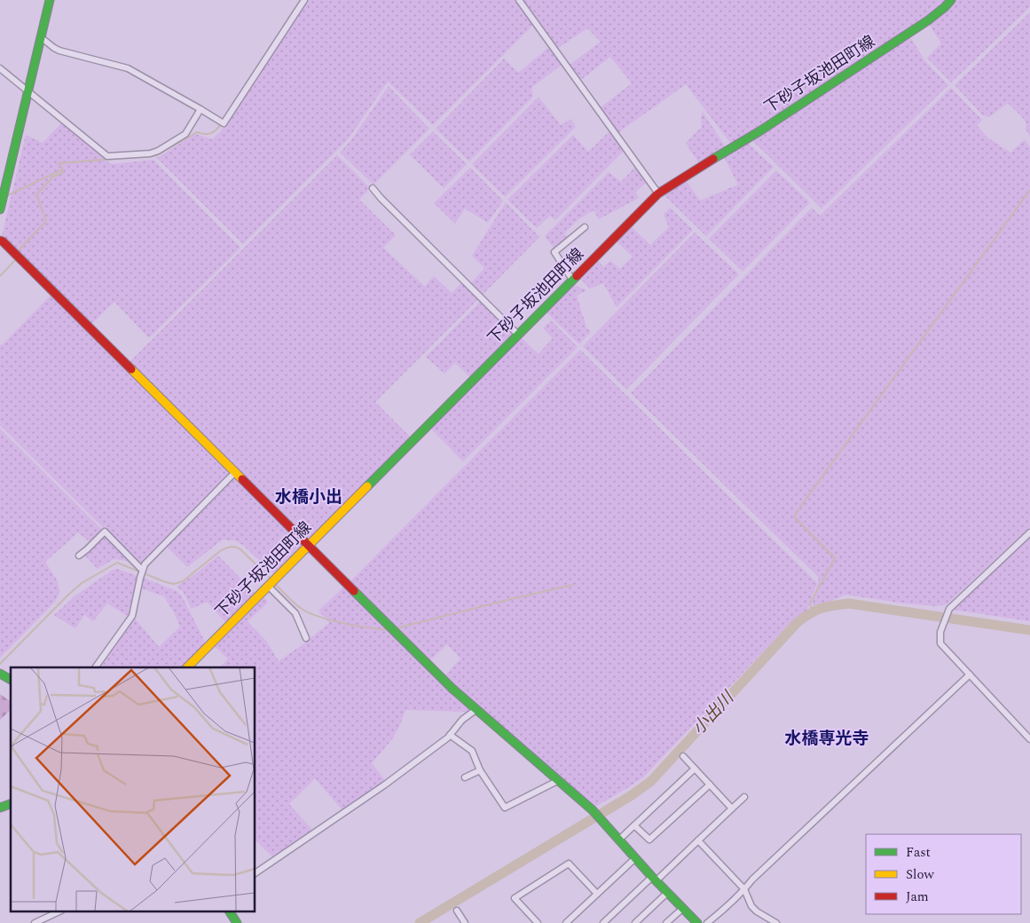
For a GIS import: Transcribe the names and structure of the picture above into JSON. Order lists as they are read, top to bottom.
{
  "streets": {
    "main road": ["下砂子坂池田町線"]
  },
  "districts": ["水橋小出", "水橋専光寺"],
  "water": ["小出川"],
  "legend": ["Fast", "Slow", "Jam"]
}
